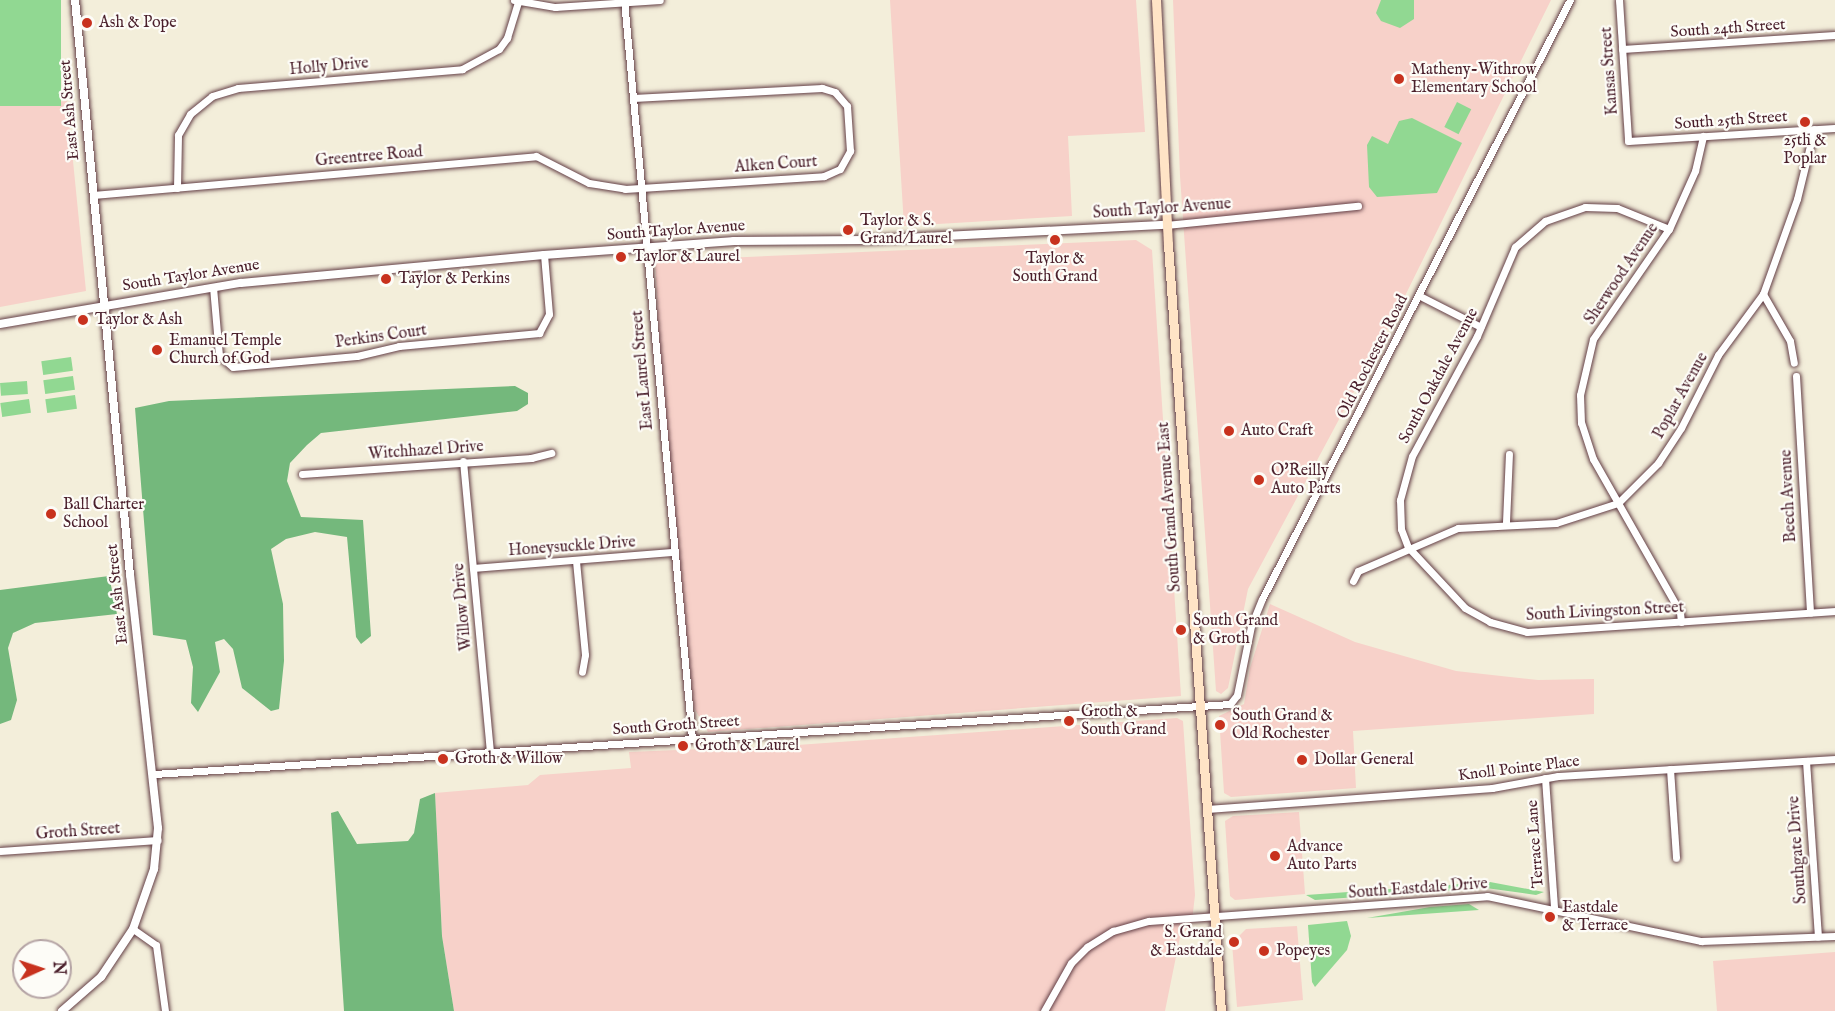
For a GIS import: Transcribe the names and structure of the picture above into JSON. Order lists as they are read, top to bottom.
{
  "streets": {
    "main road": ["South Grand Avenue East"],
    "street": [
      "South 24th Street",
      "Holly Drive",
      "Kansas Street",
      "East Ash Street",
      "South 25th Street",
      "Greentree Road",
      "Alken Court",
      "South Taylor Avenue",
      "Sherwood Avenue",
      "Perkins Court",
      "Old Rochester Road",
      "East Laurel Street",
      "South Oakdale Avenue",
      "Poplar Avenue",
      "Witchhazel Drive",
      "Beech Avenue",
      "Honeysuckle Drive",
      "Willow Drive",
      "South Livingston Street",
      "South Groth Street",
      "Knoll Pointe Place",
      "Groth Street",
      "Terrace Lane",
      "Southgate Drive",
      "South Eastdale Drive"
    ]
  },
  "crossings": [
    ["South 24th Street", "Kansas Street"],
    ["Holly Drive", "Greentree Road"],
    ["Kansas Street", "South 25th Street"],
    ["East Ash Street", "Greentree Road"],
    ["East Ash Street", "South Taylor Avenue"],
    ["East Ash Street", "South Groth Street"],
    ["East Ash Street", "Groth Street"],
    ["South 25th Street", "Sherwood Avenue"],
    ["South 25th Street", "Poplar Avenue"],
    ["Greentree Road", "Alken Court"],
    ["Greentree Road", "East Laurel Street"],
    ["Alken Court", "East Laurel Street"],
    ["South Taylor Avenue", "Perkins Court"],
    ["South Taylor Avenue", "East Laurel Street"],
    ["South Taylor Avenue", "South Grand Avenue East"],
    ["Sherwood Avenue", "South Oakdale Avenue"],
    ["Sherwood Avenue", "Poplar Avenue"],
    ["Sherwood Avenue", "South Livingston Street"],
    ["Old Rochester Road", "South Grand Avenue East"],
    ["Old Rochester Road", "South Groth Street"],
    ["East Laurel Street", "Honeysuckle Drive"],
    ["East Laurel Street", "South Groth Street"],
    ["South Oakdale Avenue", "Poplar Avenue"],
    ["South Oakdale Avenue", "South Livingston Street"],
    ["Poplar Avenue", "South Livingston Street"],
    ["Witchhazel Drive", "Willow Drive"],
    ["Beech Avenue", "South Livingston Street"],
    ["South Grand Avenue East", "South Groth Street"],
    ["South Grand Avenue East", "Knoll Pointe Place"],
    ["South Grand Avenue East", "South Eastdale Drive"],
    ["Honeysuckle Drive", "Willow Drive"],
    ["Willow Drive", "South Groth Street"],
    ["Knoll Pointe Place", "Terrace Lane"],
    ["Knoll Pointe Place", "Southgate Drive"],
    ["Terrace Lane", "South Eastdale Drive"],
    ["Southgate Drive", "South Eastdale Drive"]
  ],
  "places": [
    "Ash & Pope",
    "Matheny-Withrow Elementary School",
    "25th & Poplar",
    "Taylor & S. Grand/Laurel",
    "Taylor & South Grand",
    "Taylor & Laurel",
    "Taylor & Perkins",
    "Taylor & Ash",
    "Emanuel Temple Church of God",
    "Auto Craft",
    "O'Reilly Auto Parts",
    "Ball Charter School",
    "South Grand & Groth",
    "Groth & South Grand",
    "South Grand & Old Rochester",
    "Groth & Laurel",
    "Groth & Willow",
    "Dollar General",
    "Advance Auto Parts",
    "Eastdale & Terrace",
    "S. Grand & Eastdale",
    "Popeyes"
  ],
  "north": "right"
}
